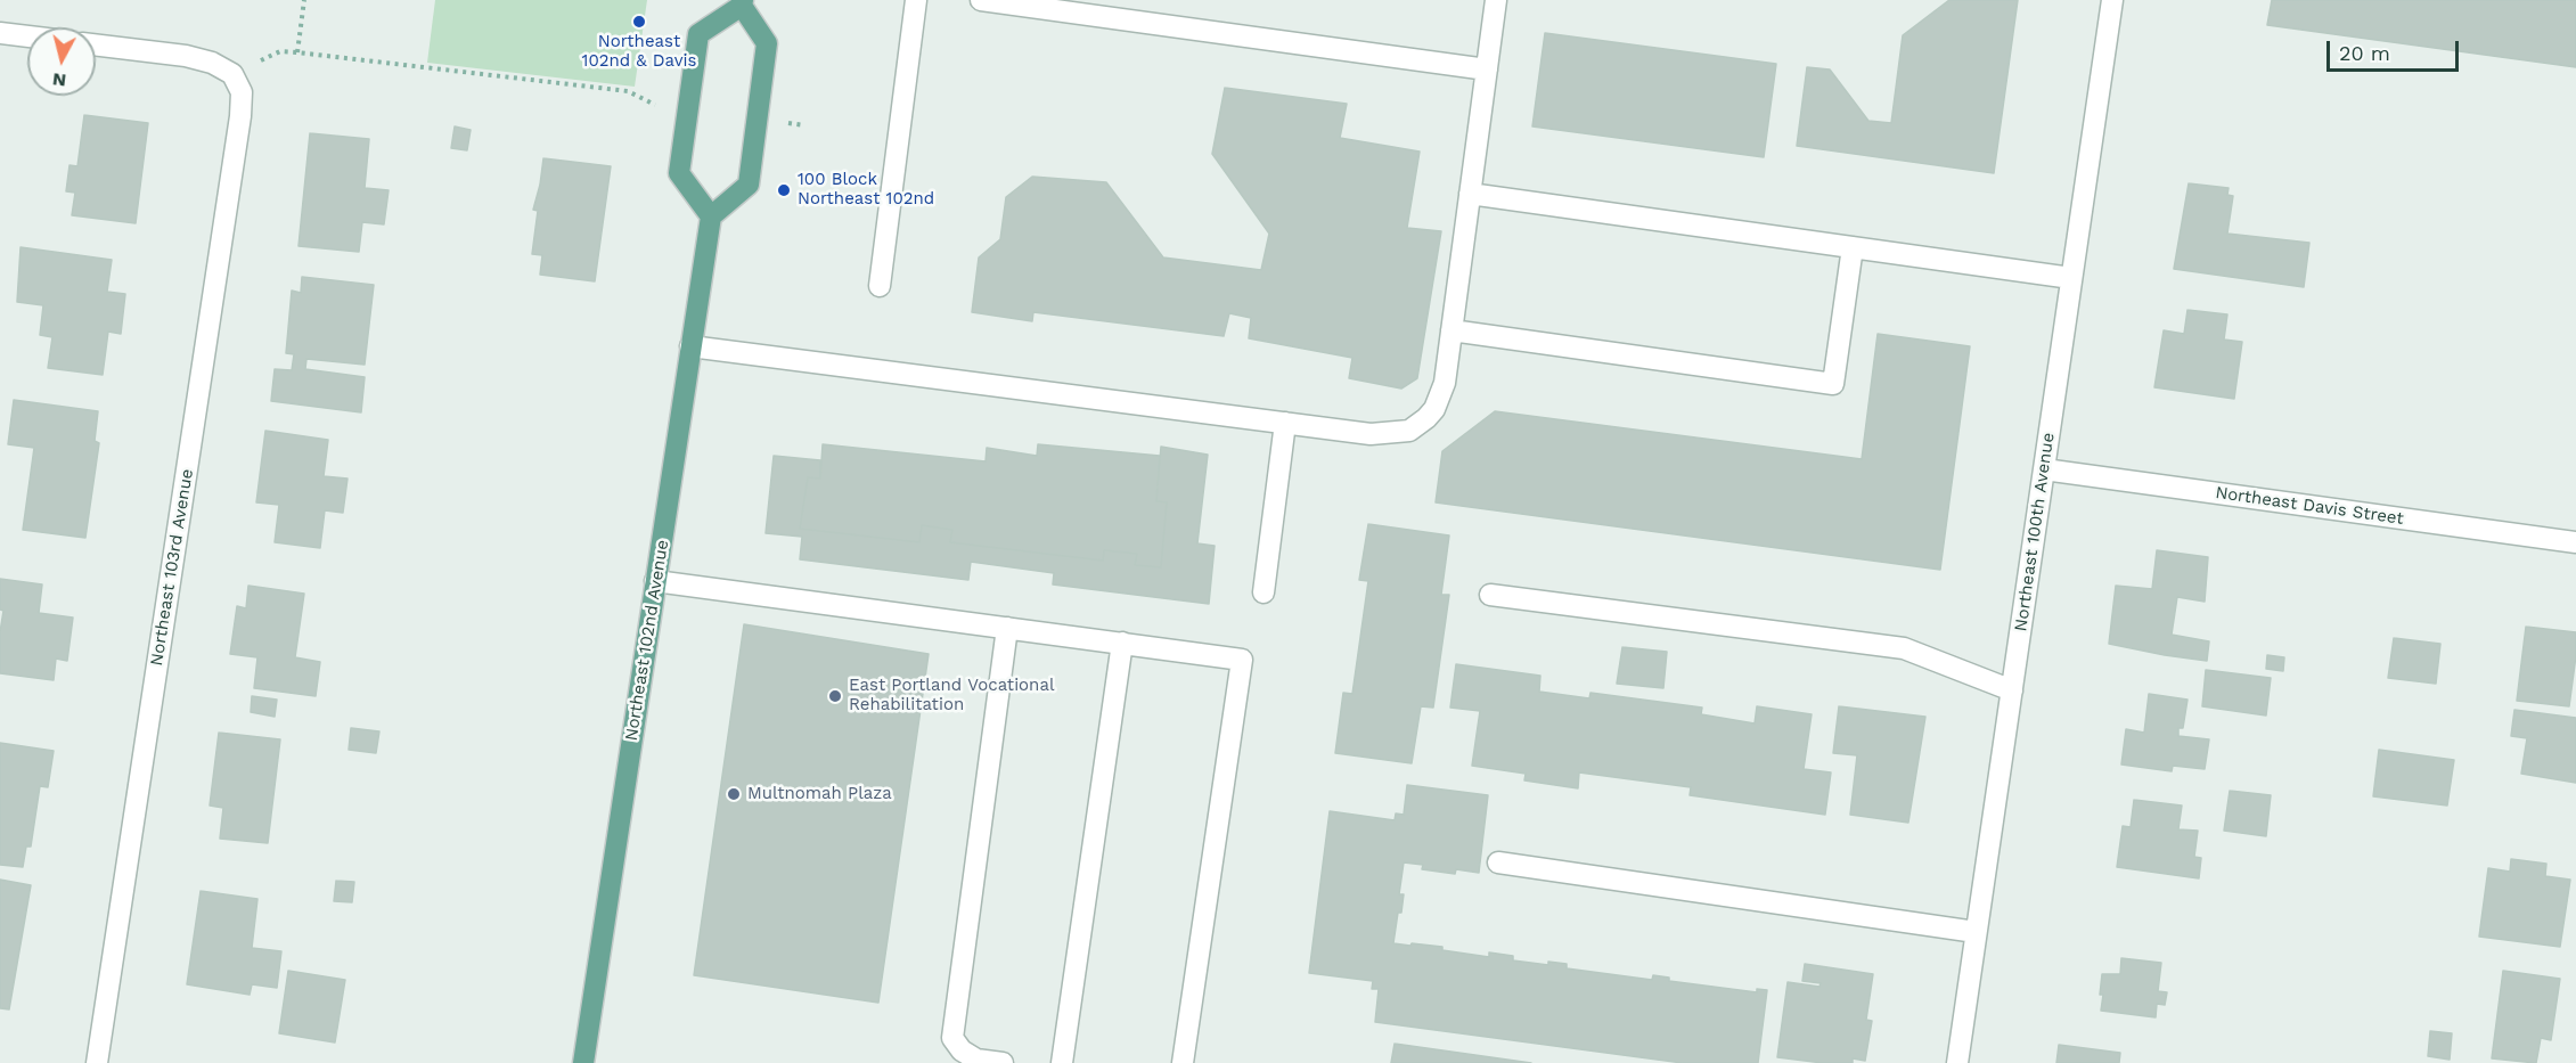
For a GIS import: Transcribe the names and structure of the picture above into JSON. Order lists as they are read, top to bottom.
{
  "streets": {
    "main road": ["Northeast 102nd Avenue"],
    "street": ["Northeast Davis Street", "Northeast 100th Avenue", "Northeast 103rd Avenue"]
  },
  "crossings": [
    ["Northeast Davis Street", "Northeast 100th Avenue"]
  ],
  "places": [
    "Northeast 102nd & Davis",
    "100 Block Northeast 102nd",
    "East Portland Vocational Rehabilitation",
    "Multnomah Plaza"
  ],
  "scale_bar": "20 m",
  "north": "bottom"
}
